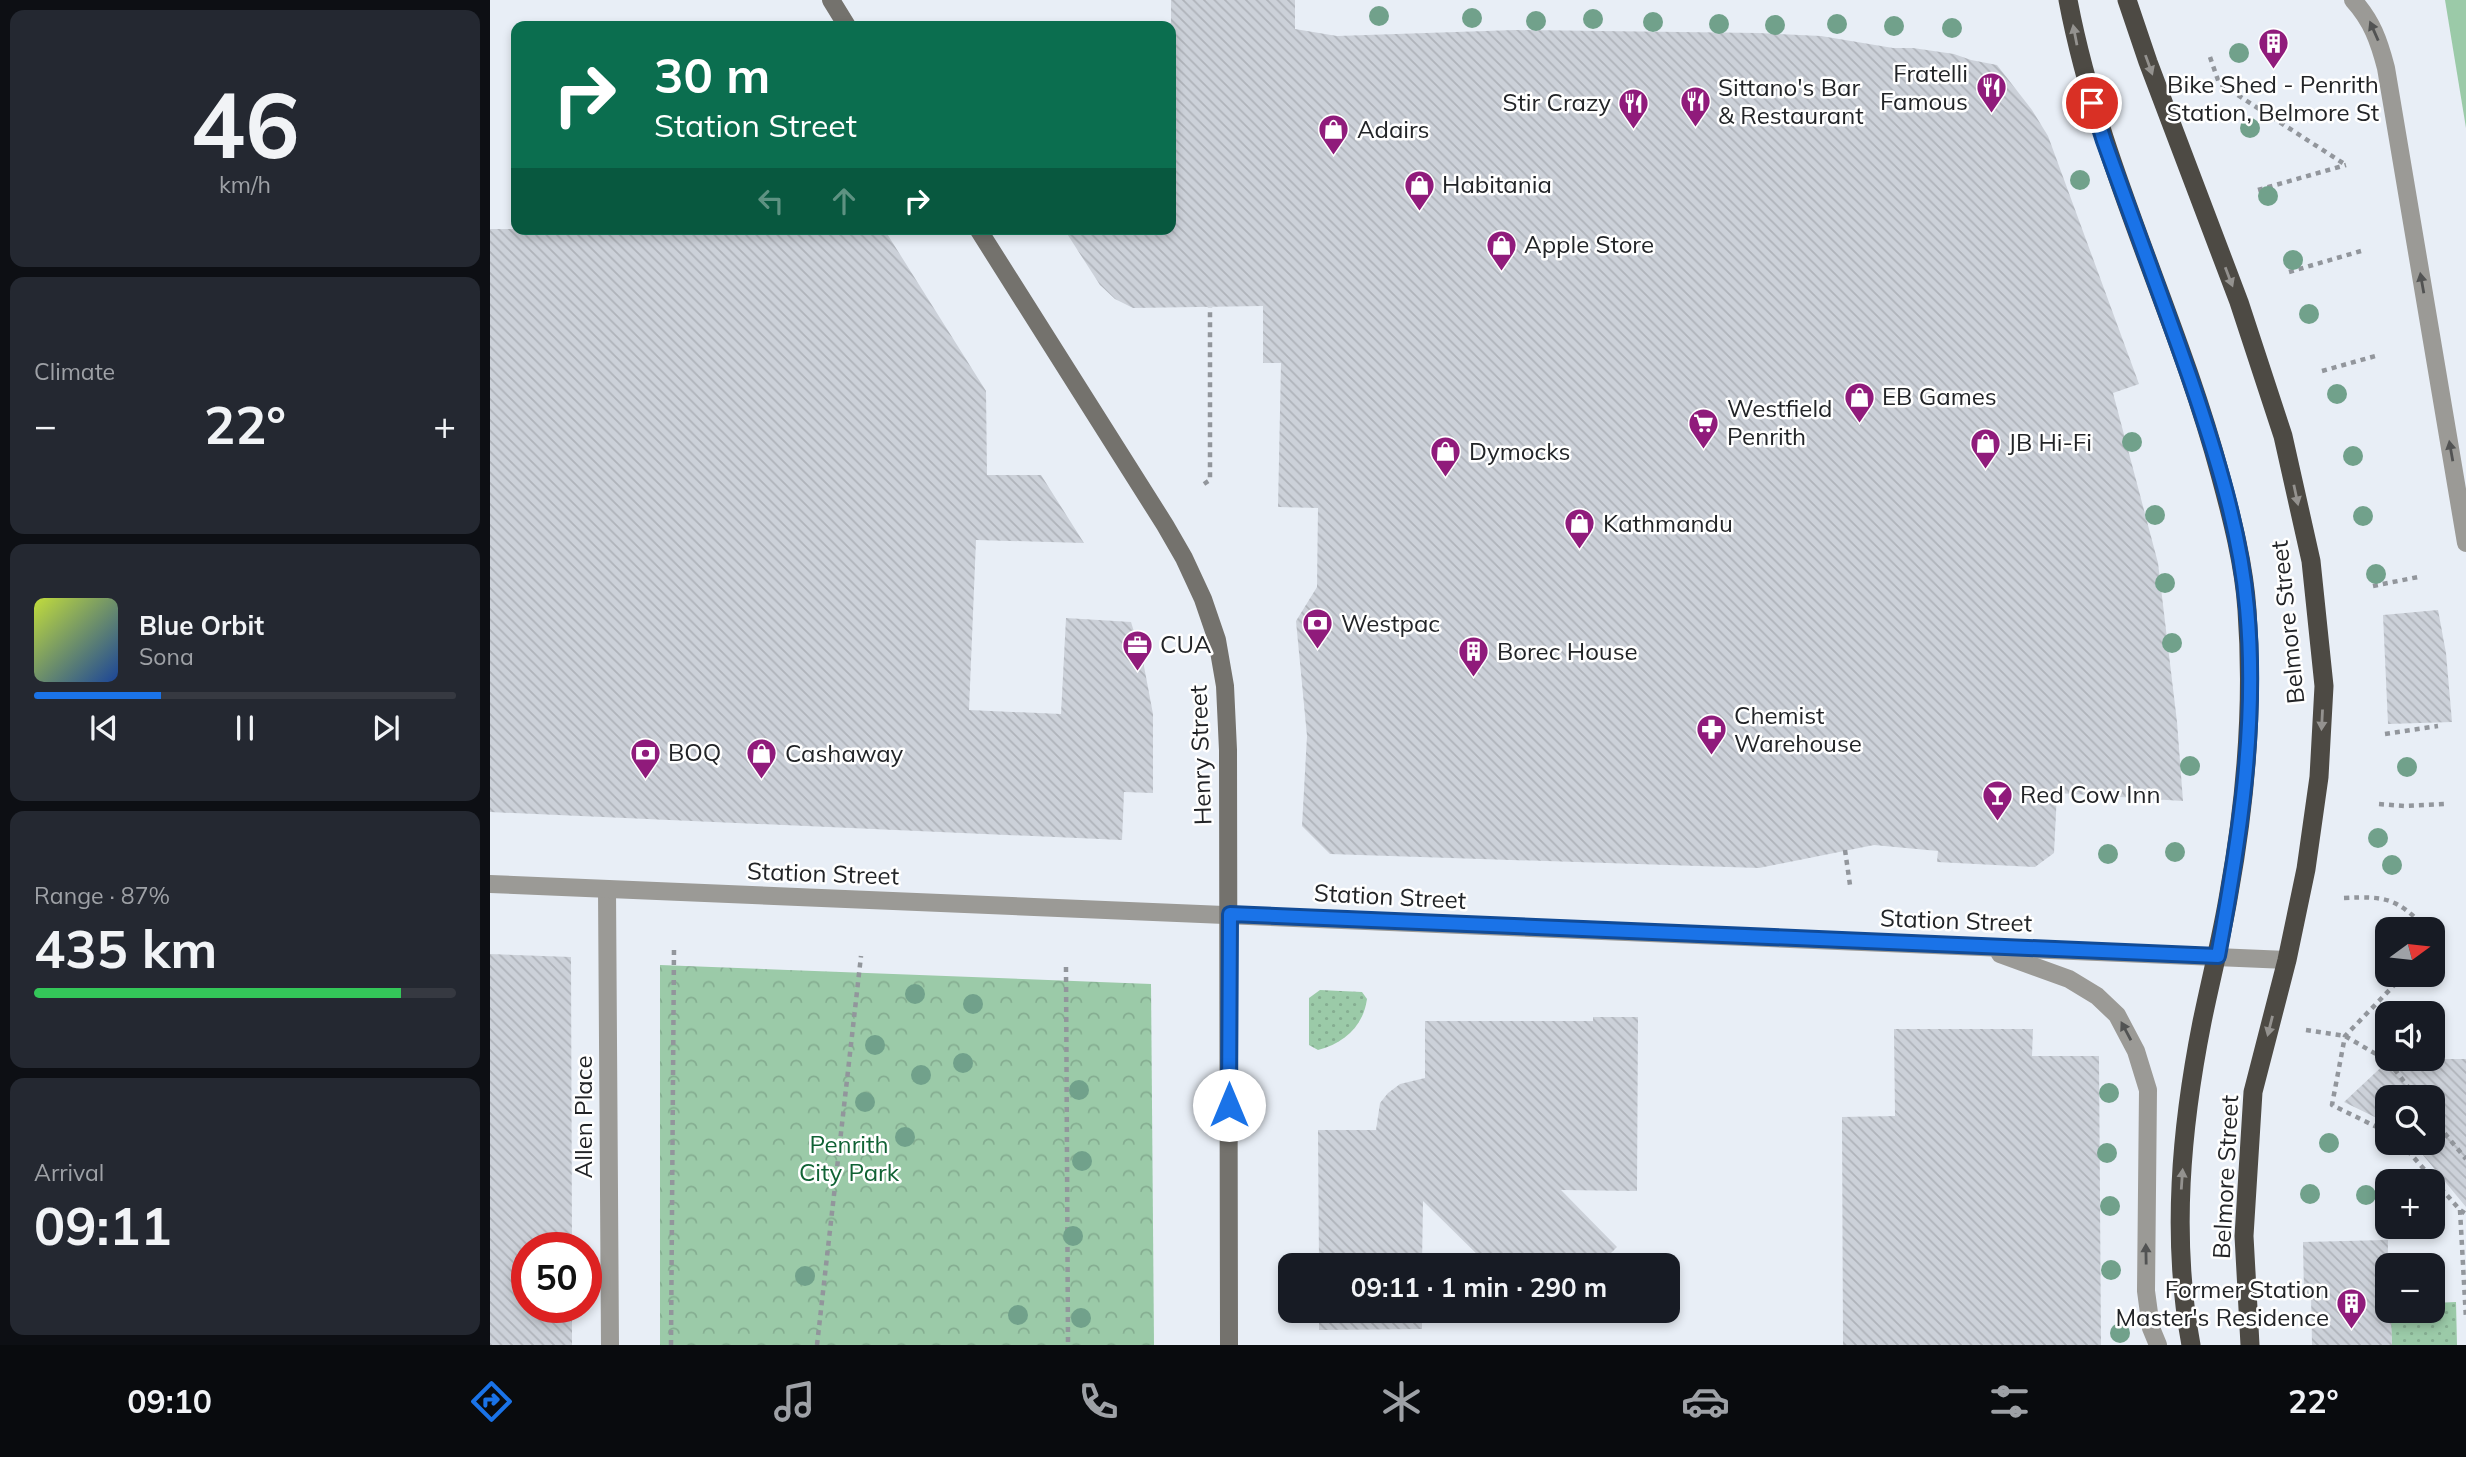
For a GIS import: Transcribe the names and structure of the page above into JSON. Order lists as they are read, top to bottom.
{
  "streets": {
    "highway": ["Belmore Street"],
    "main road": ["Henry Street"],
    "street": ["Station Street", "Allen Place"]
  },
  "crossings": [
    ["Belmore Street", "Station Street"],
    ["Henry Street", "Station Street"],
    ["Station Street", "Allen Place"]
  ],
  "parks": ["Penrith City Park"],
  "places": {
    "building": ["Bike Shed - Penrith Station, Belmore St", "Borec House", "Former Station Master's Residence"],
    "restaurant": ["Fratelli Famous", "Sittano's Bar & Restaurant", "Stir Crazy"],
    "shop": [
      "Adairs",
      "Habitania",
      "Apple Store",
      "EB Games",
      "JB Hi-Fi",
      "Dymocks",
      "Kathmandu",
      "Cashaway"
    ],
    "supermarket": ["Westfield Penrith"],
    "bank": ["Westpac", "BOQ"],
    "office": ["CUA"],
    "pharmacy": ["Chemist Warehouse"],
    "bar": ["Red Cow Inn"]
  },
  "north": "right",
  "page": {
    "tile": [
      ["46", "km/h"],
      "Climate",
      ["Range · 87%", "435 km"],
      ["Arrival", "09:11"]
    ],
    "turn": ["30 m", "Station Street"],
    "heat": ["−", "22°", "+"],
    "song": ["Blue Orbit", "Sona"],
    "map_buttons": ["+", "−"],
    "limit": "50",
    "trip": "09:11 · 1 min · 290 m",
    "tabs": ["09:10", "22°"]
  }
}
